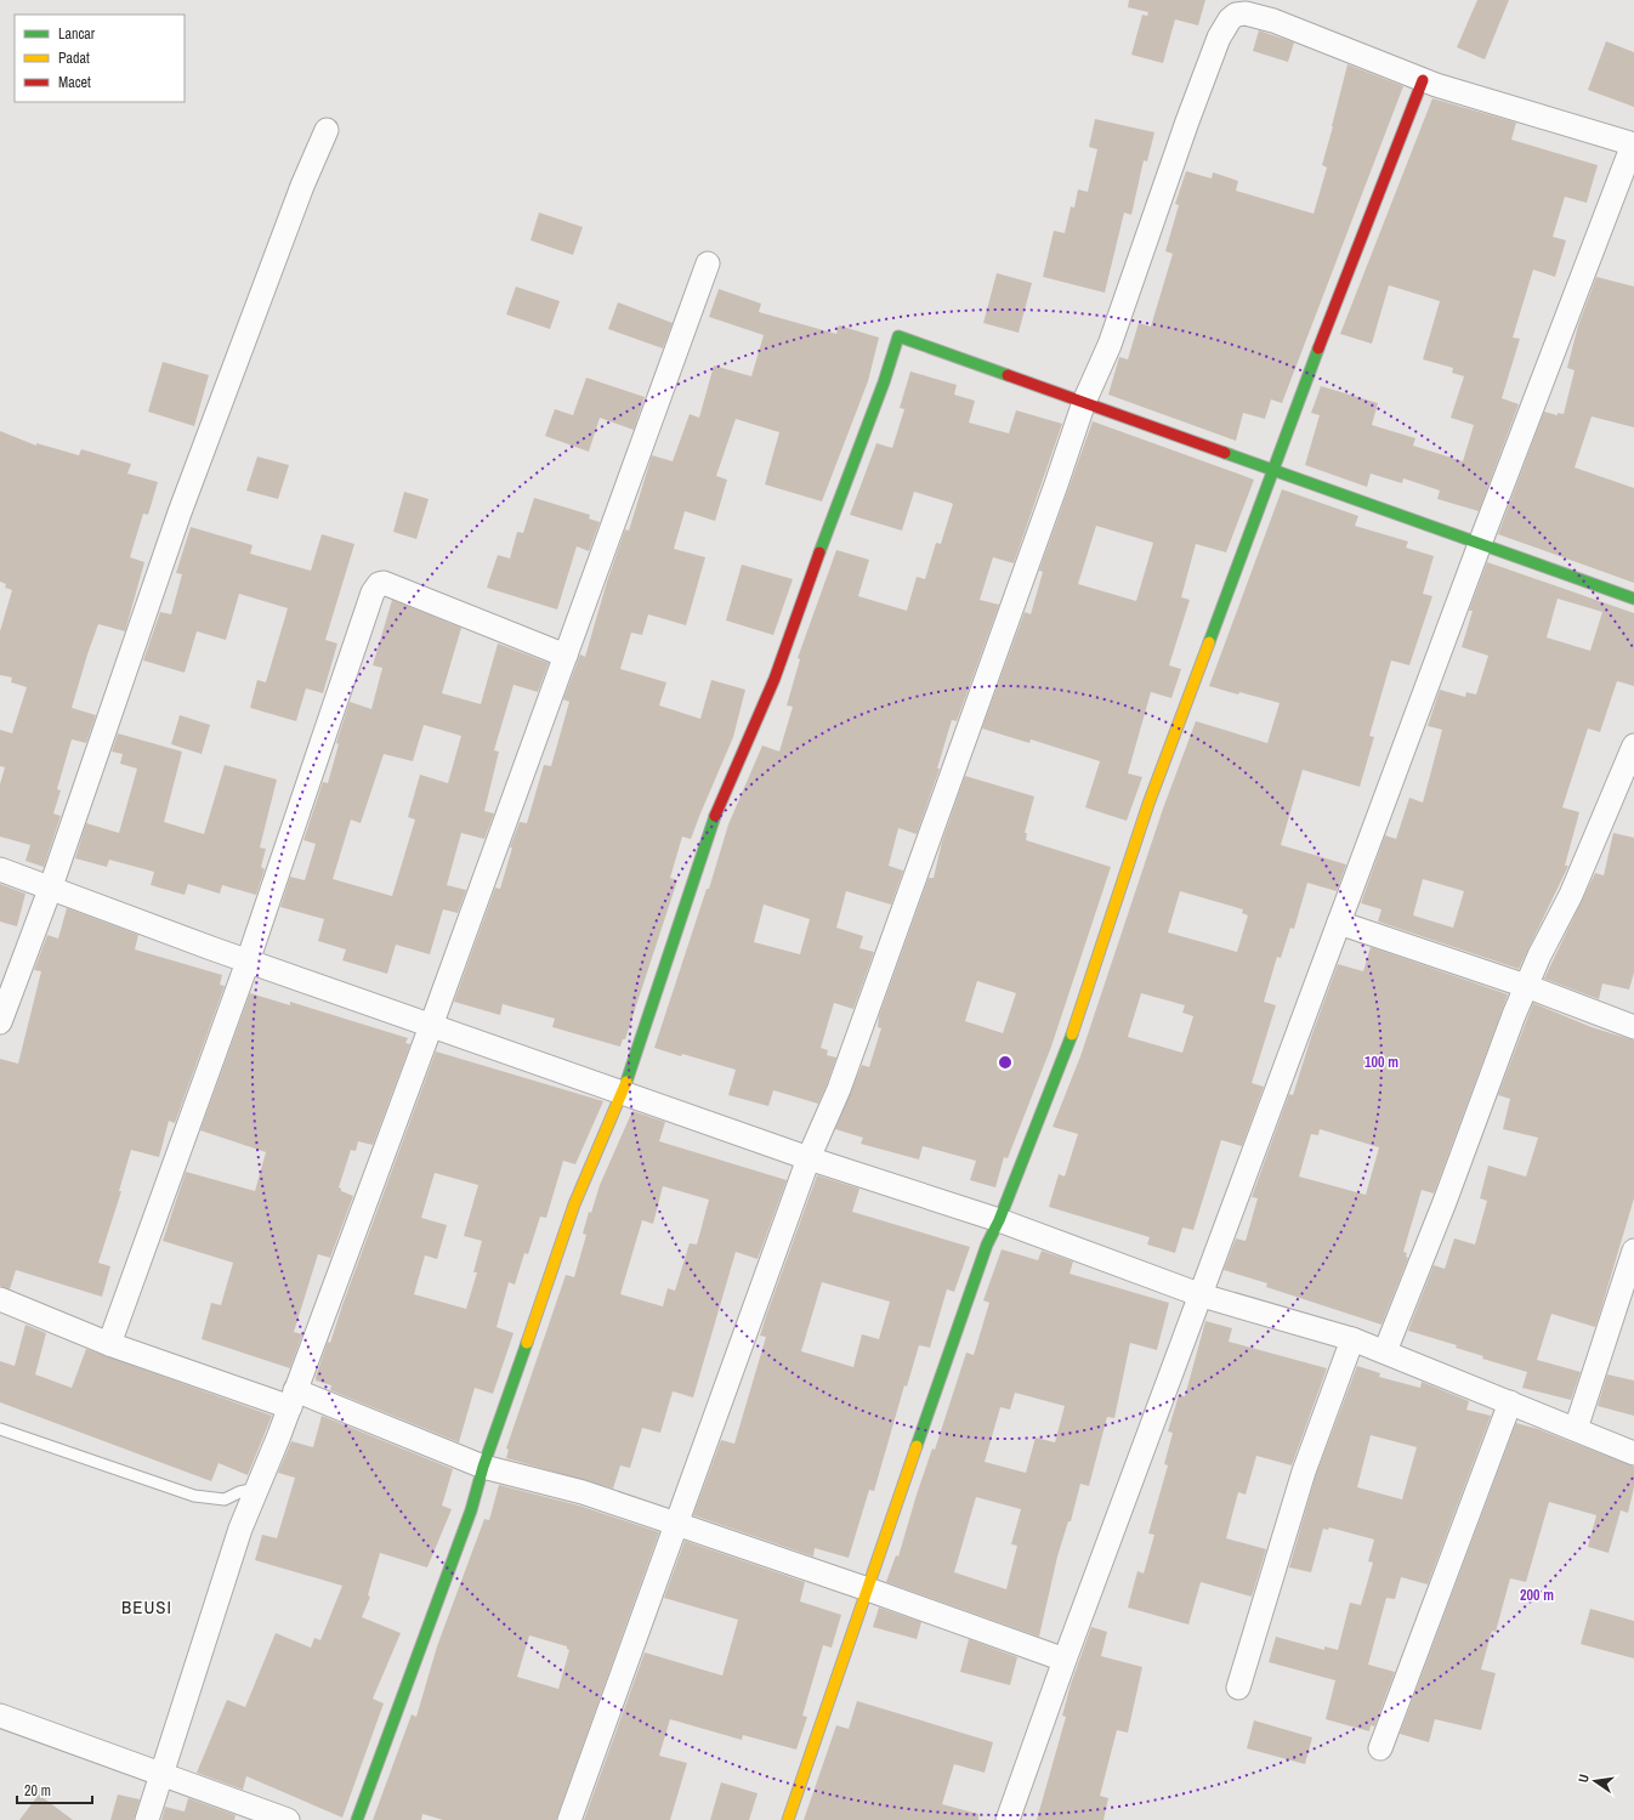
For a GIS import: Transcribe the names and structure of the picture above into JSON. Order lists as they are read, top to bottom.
{
  "districts": ["BEUSI"],
  "legend": ["Lancar", "Padat", "Macet"],
  "scale_bar": "20 m",
  "north": "left",
  "rings": ["100 m", "200 m"]
}
